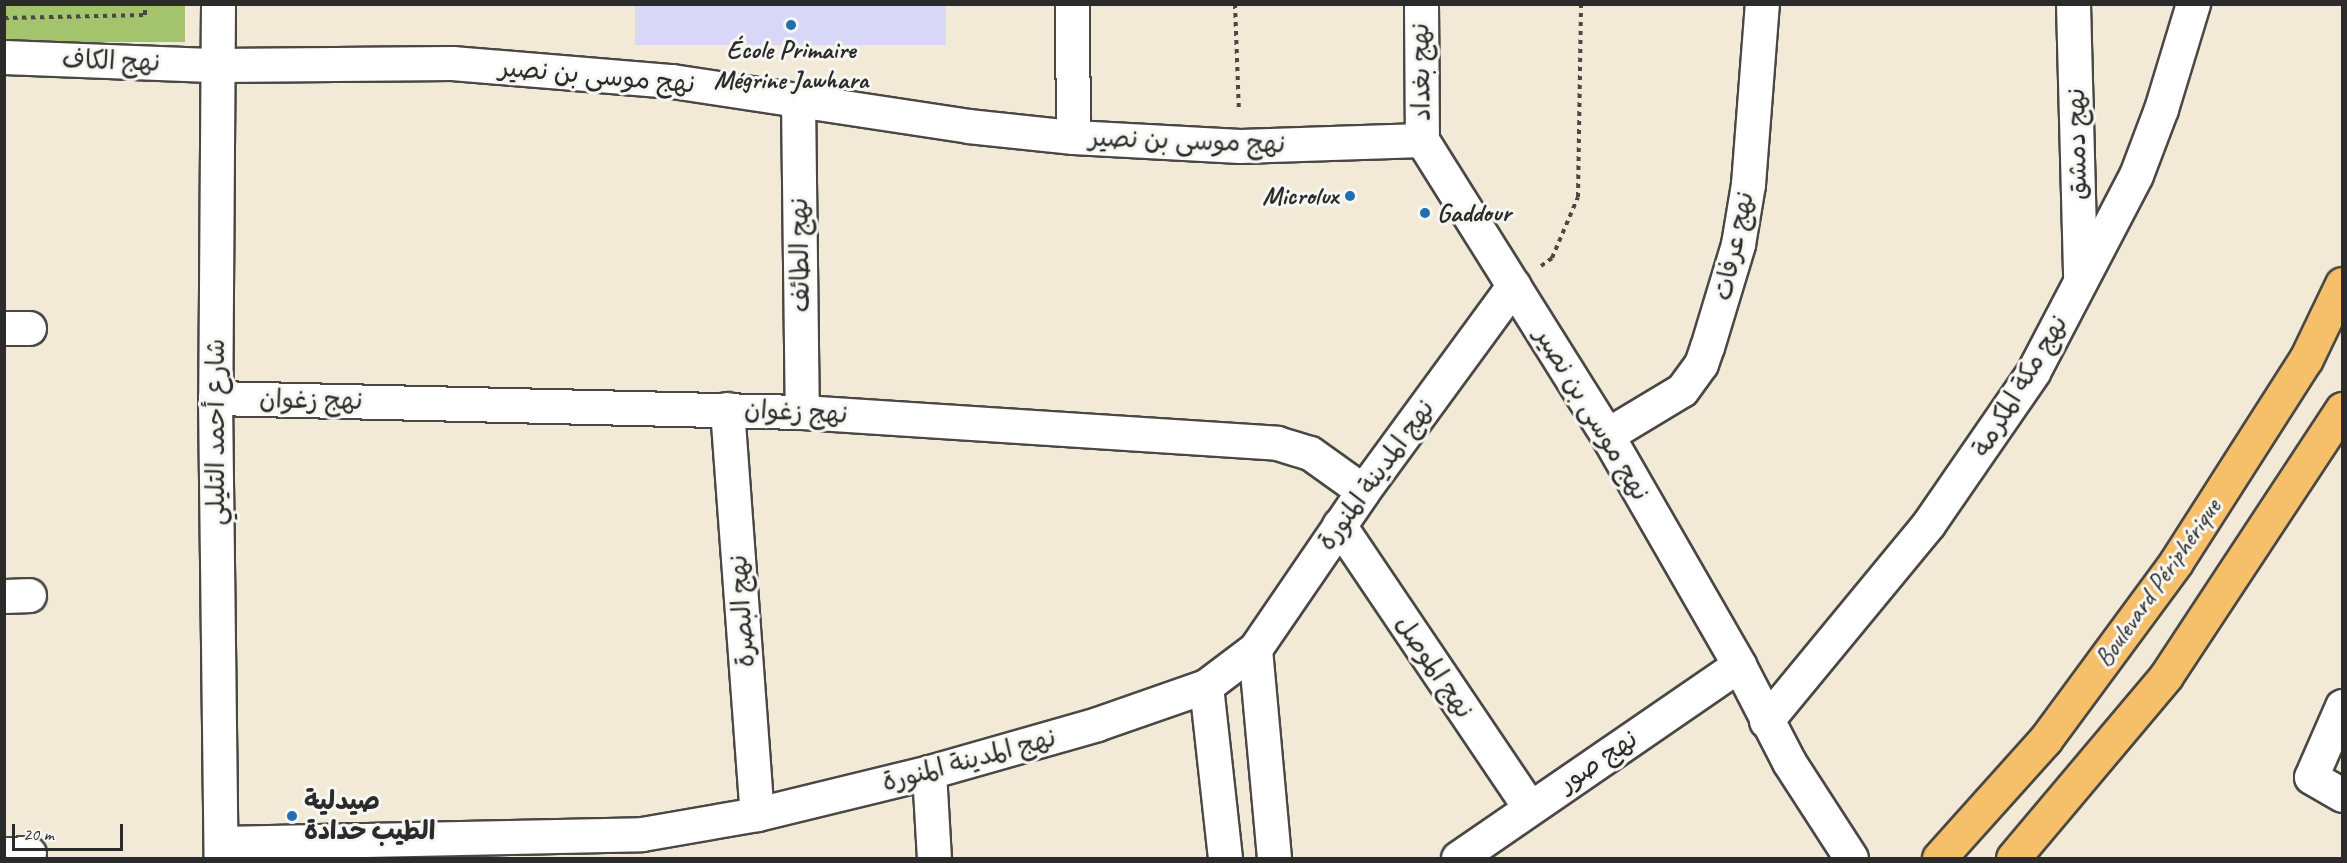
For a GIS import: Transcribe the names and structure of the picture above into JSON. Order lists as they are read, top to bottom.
{
  "streets": {
    "highway": ["Boulevard Périphérique"],
    "street": [
      "نهج الكاف",
      "نهج بغداد",
      "نهج موسى بن نصير",
      "نهج دمشق",
      "نهج عرفات",
      "نهج الطائف",
      "نهج مكة المكرمة",
      "نهج زغوان",
      "شارع أحمد التليلي",
      "نهج المدينة المنورة",
      "نهج البصرة",
      "نهج الموصل",
      "نهج صور"
    ]
  },
  "crossings": [
    ["نهج الكاف", "نهج موسى بن نصير"],
    ["نهج الكاف", "شارع أحمد التليلي"],
    ["نهج بغداد", "نهج موسى بن نصير"],
    ["نهج موسى بن نصير", "نهج عرفات"],
    ["نهج موسى بن نصير", "نهج الطائف"],
    ["نهج موسى بن نصير", "نهج مكة المكرمة"],
    ["نهج موسى بن نصير", "شارع أحمد التليلي"],
    ["نهج موسى بن نصير", "نهج المدينة المنورة"],
    ["نهج موسى بن نصير", "نهج صور"],
    ["نهج دمشق", "نهج مكة المكرمة"],
    ["نهج الطائف", "نهج زغوان"],
    ["نهج زغوان", "شارع أحمد التليلي"],
    ["نهج زغوان", "نهج المدينة المنورة"],
    ["نهج زغوان", "نهج البصرة"],
    ["شارع أحمد التليلي", "نهج المدينة المنورة"],
    ["نهج المدينة المنورة", "نهج البصرة"],
    ["نهج المدينة المنورة", "نهج الموصل"],
    ["نهج الموصل", "نهج صور"]
  ],
  "places": [
    "École Primaire Mégrine Jawhara",
    "Microlux",
    "Gaddour",
    "صيدلية الطيب حدادة"
  ],
  "scale_bar": "20 m"
}
